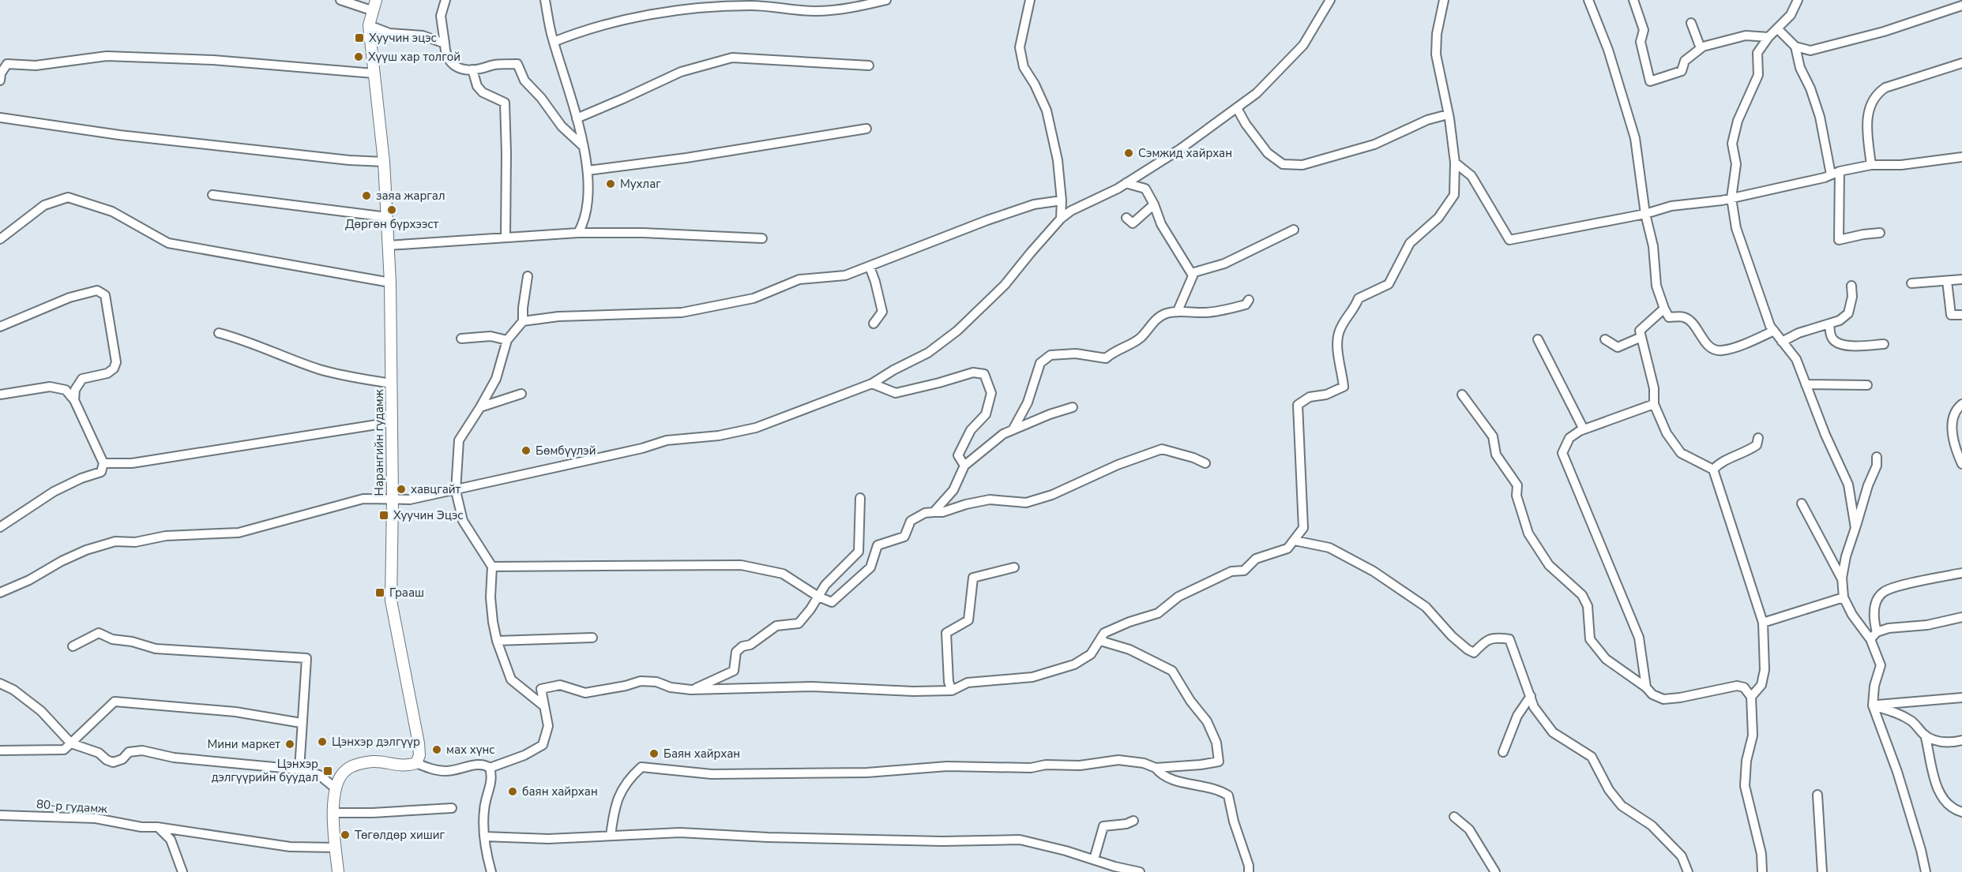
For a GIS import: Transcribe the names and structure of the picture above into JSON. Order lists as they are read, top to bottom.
{
  "streets": {
    "main road": ["Нарангийн гудамж"],
    "street": ["80-р гудамж"]
  },
  "places": {
    "transit": [
      "Хуучин эцэс",
      "Хуучин Эцэс",
      "Грааш",
      "Цэнхэр дэлгүүрийн буудал"
    ],
    "other": [
      "Хүүш хар толгой",
      "Сэмжид хайрхан",
      "Мухлаг",
      "заяа жаргал",
      "Дөргөн бүрхээст",
      "Бөмбүүлэй",
      "хавцгайт",
      "Цэнхэр дэлгүүр",
      "Мини маркет",
      "мах хүнс",
      "Баян хайрхан",
      "баян хайрхан",
      "Төгөлдөр хишиг"
    ]
  }
}
